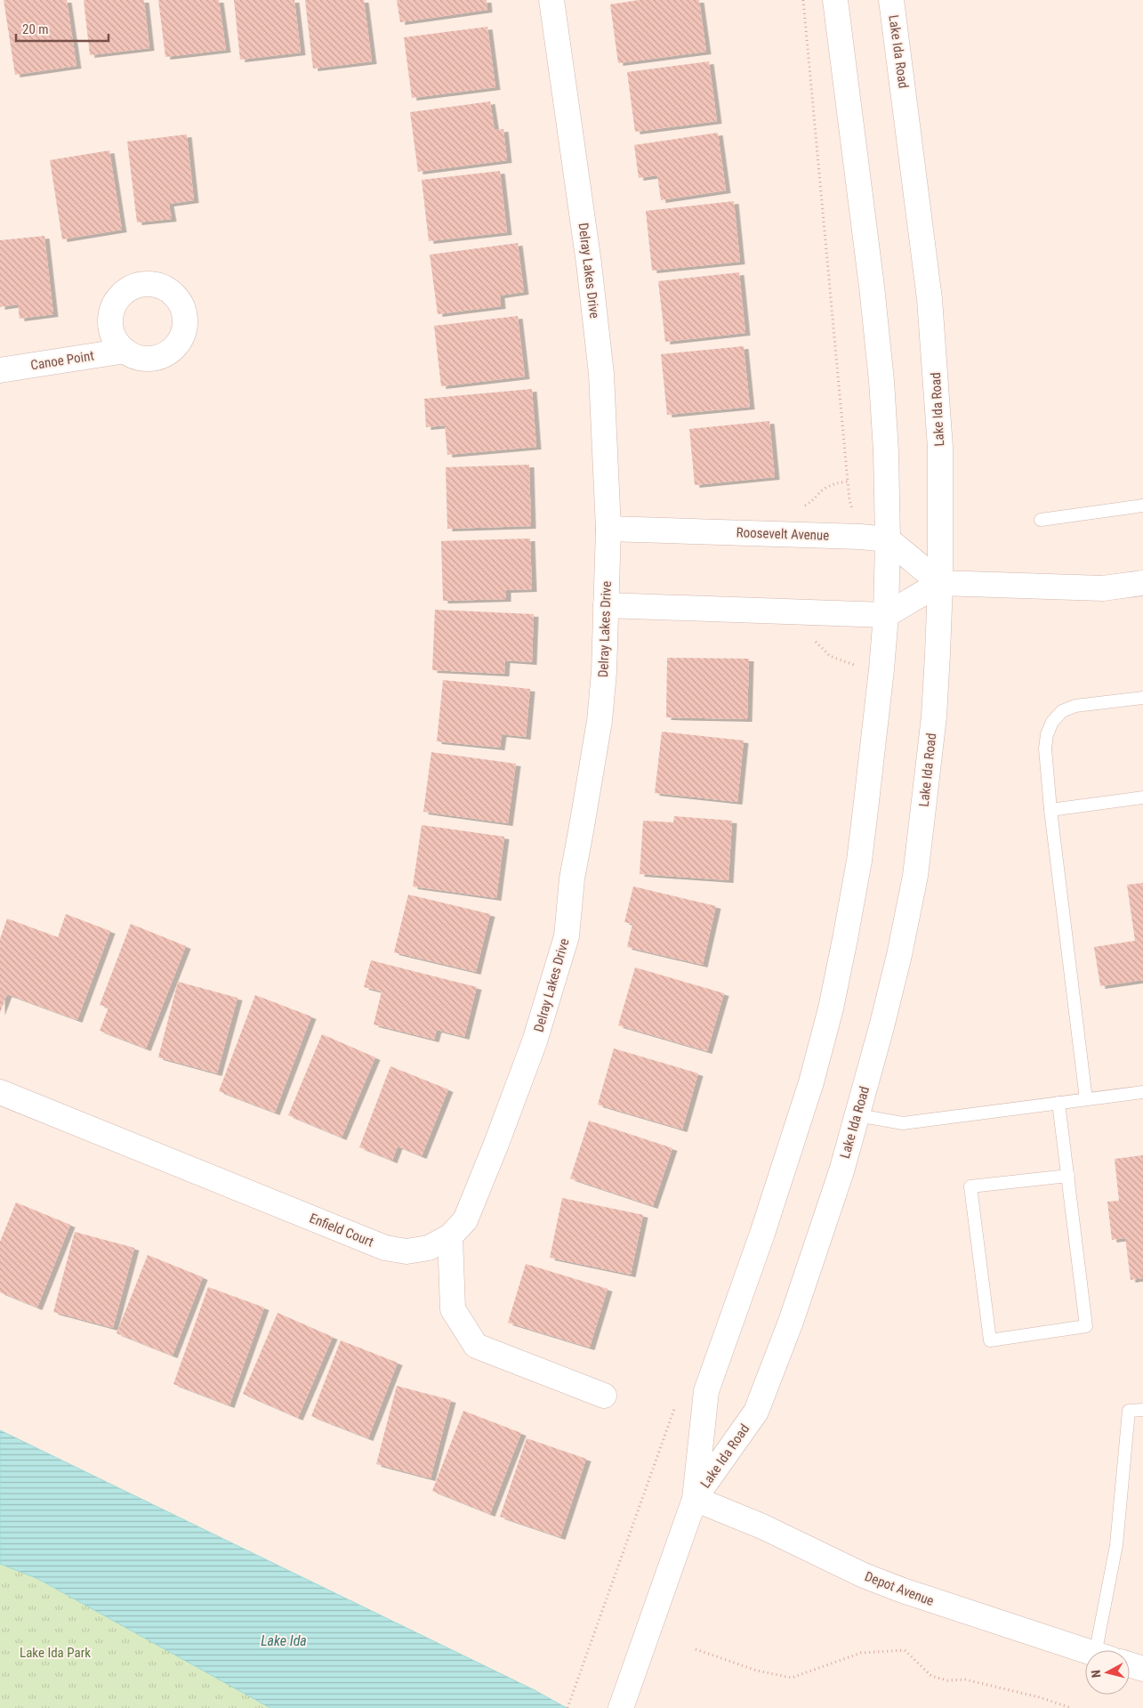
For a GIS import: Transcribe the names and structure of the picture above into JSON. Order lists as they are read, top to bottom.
{
  "streets": {
    "street": [
      "Lake Ida Road",
      "Delray Lakes Drive",
      "Canoe Point",
      "Roosevelt Avenue",
      "Enfield Court",
      "Depot Avenue"
    ]
  },
  "crossings": [
    ["Lake Ida Road", "Roosevelt Avenue"],
    ["Lake Ida Road", "Depot Avenue"],
    ["Delray Lakes Drive", "Roosevelt Avenue"],
    ["Delray Lakes Drive", "Enfield Court"]
  ],
  "water": ["Lake Ida"],
  "parks": ["Lake Ida Park"],
  "scale_bar": "20 m",
  "north": "left"
}
